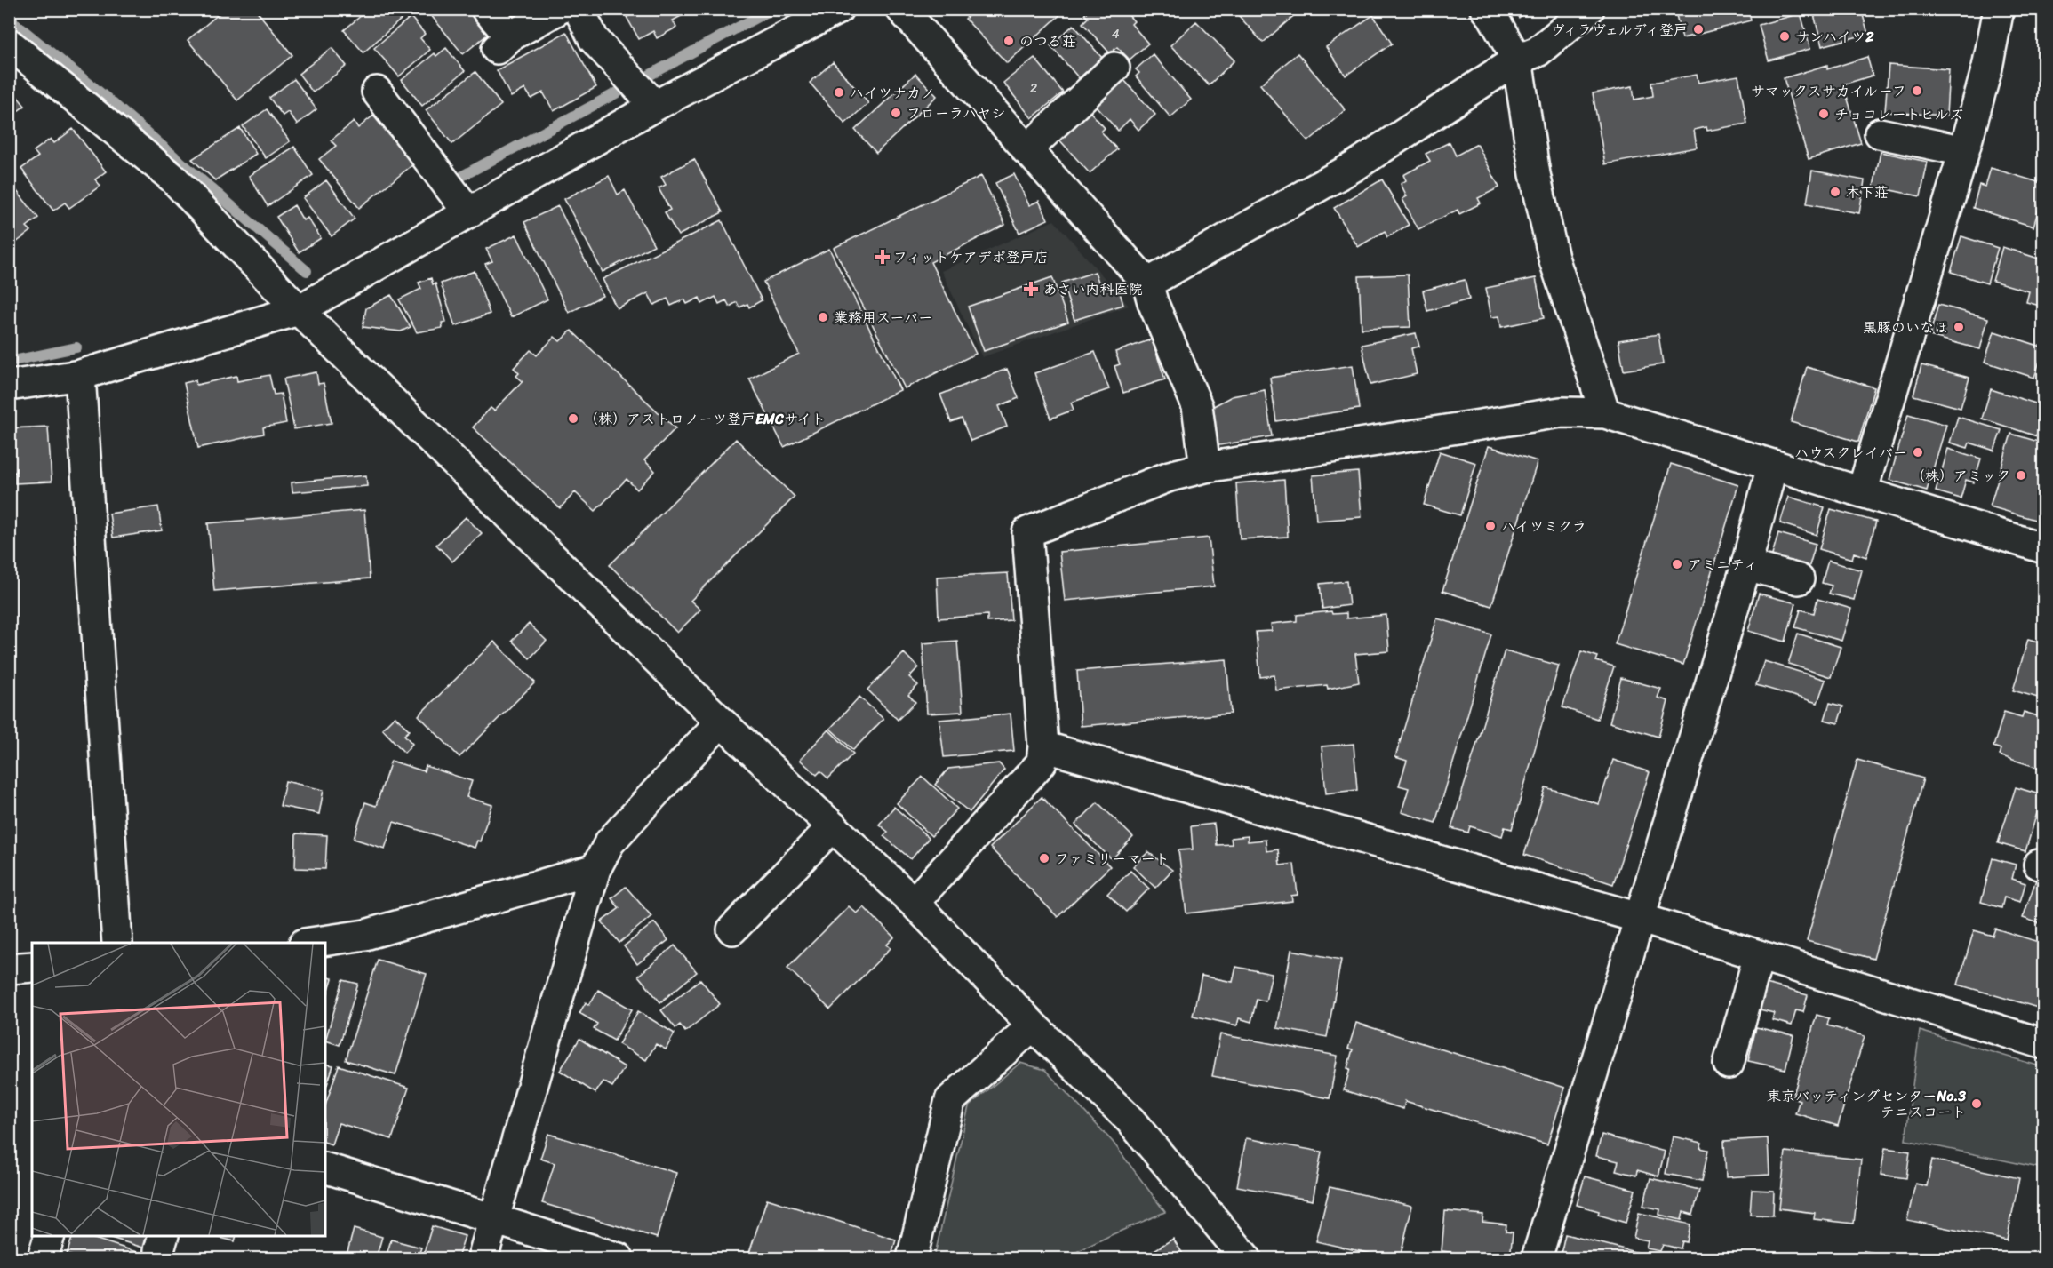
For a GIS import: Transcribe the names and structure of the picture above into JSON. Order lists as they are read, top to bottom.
{
  "places": {
    "other": [
      "ヴィラヴェルディ登戸",
      "サンハイツ2",
      "のつる荘",
      "サマックスサカイルーフ",
      "ハイツナカノ",
      "フローラハヤシ",
      "チョコレートヒルズ",
      "木下荘",
      "業務用スーパー",
      "黒豚のいなほ",
      "（株）アストロノーツ登戸EMCサイト",
      "ハウスクレイバー",
      "（株）アミック",
      "ハイツミクラ",
      "アミニティ",
      "ファミリーマート",
      "東京バッティングセンターNo.3 テニスコート"
    ],
    "health": ["フィットケアデポ登戸店", "あさい内科医院"]
  },
  "house_numbers": ["4", "2"]
}
